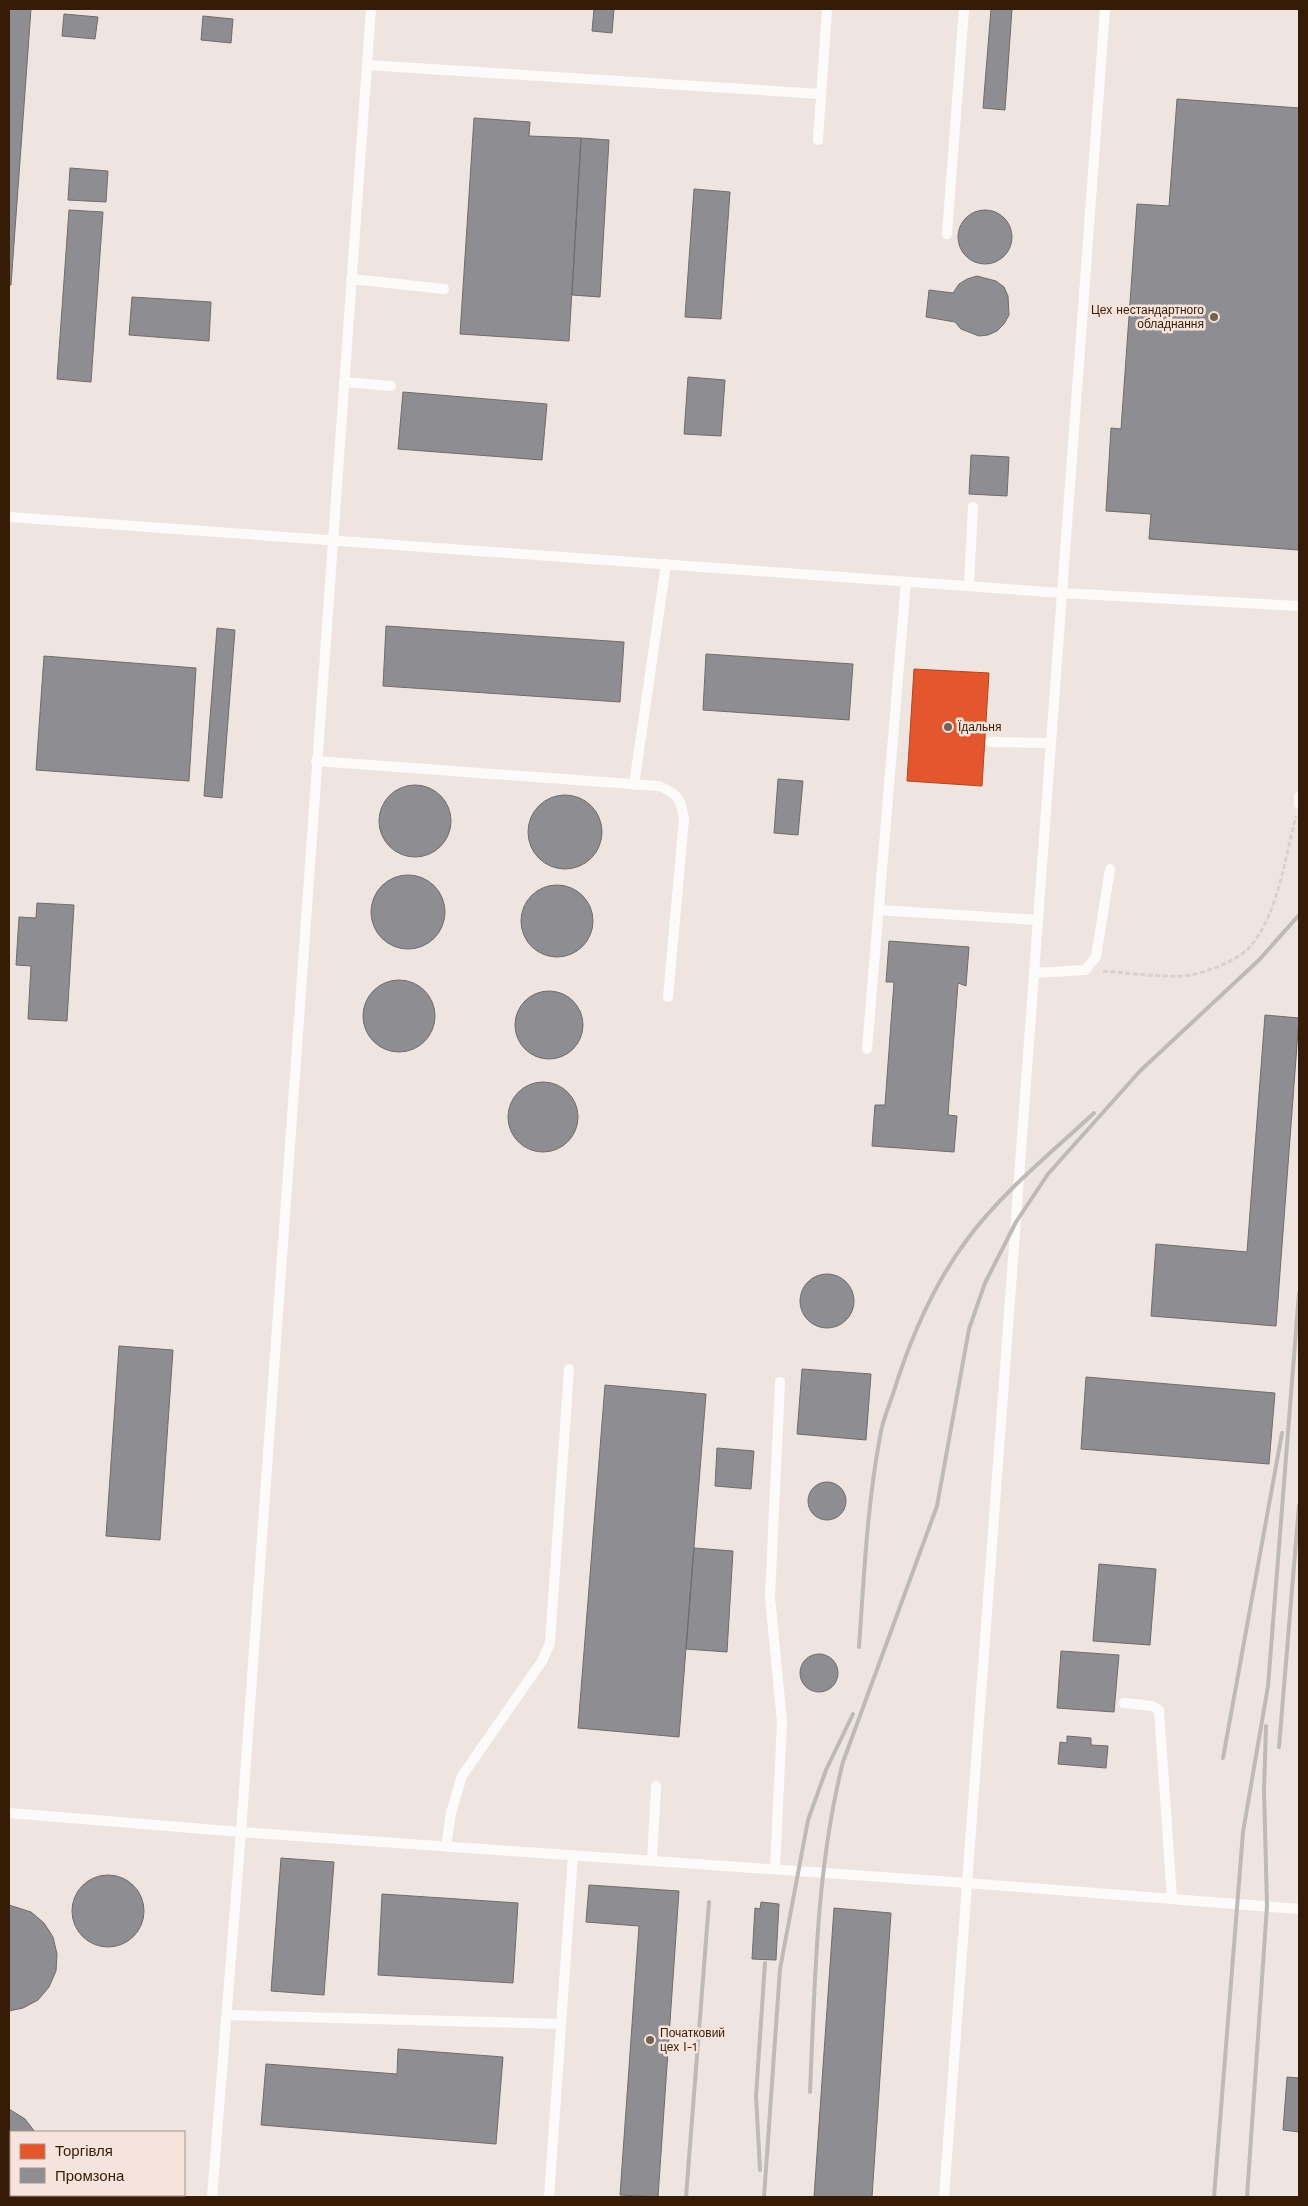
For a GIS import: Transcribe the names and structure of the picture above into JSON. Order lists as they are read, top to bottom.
{
  "places": ["Цех нестандартного обладнання", "Їдальня", "Початковий цех І-1"],
  "legend": ["Торгівля", "Промзона"]
}
